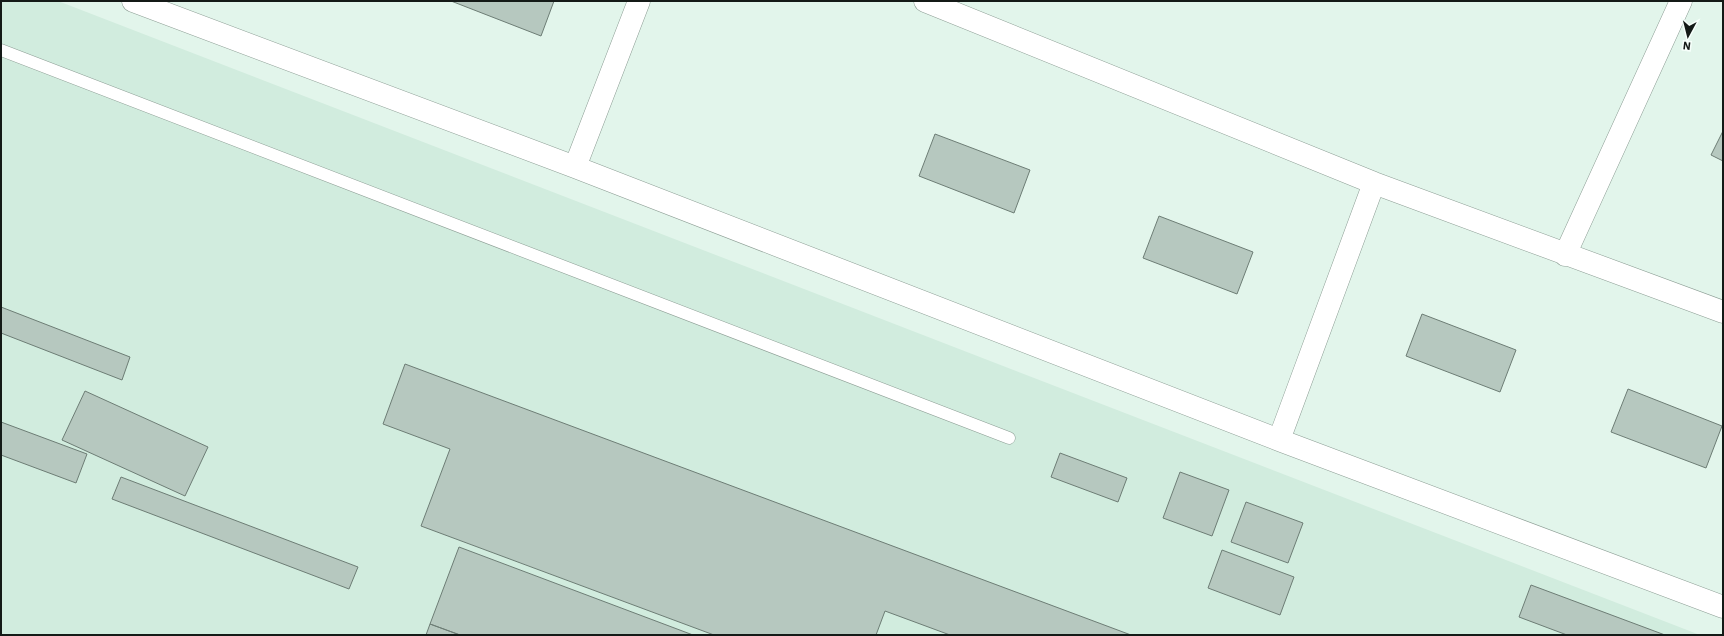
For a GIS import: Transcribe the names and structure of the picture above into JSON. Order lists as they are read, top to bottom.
{
  "north": "bottom"
}
